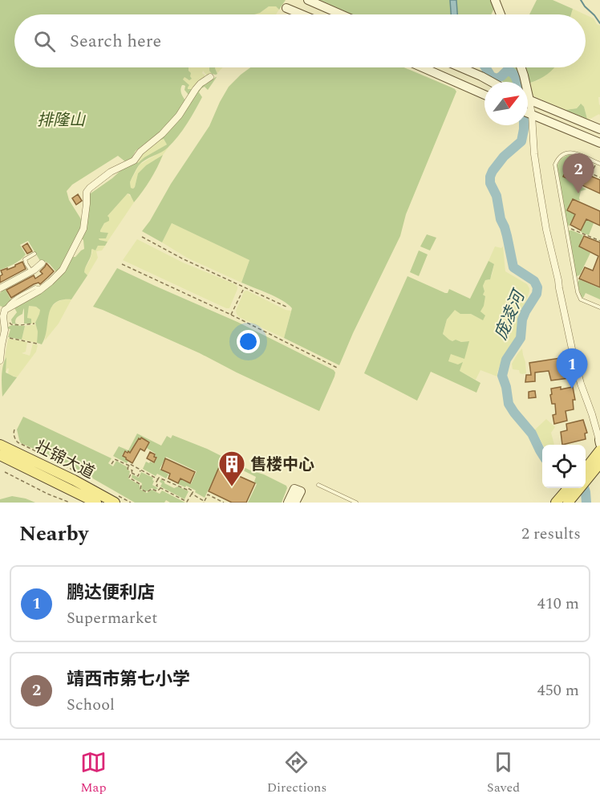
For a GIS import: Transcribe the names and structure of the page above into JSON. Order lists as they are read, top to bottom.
{
  "streets": {
    "main road": ["壮锦大道"]
  },
  "water": ["庞凌河"],
  "parks": ["排隆山"],
  "places": {
    "building": ["售楼中心"]
  },
  "north": "top right",
  "page": {
    "search": "Search here",
    "pins": ["2", "1"],
    "heading": ["Nearby", "2 results"],
    "list": [
      {
        "mark": "1",
        "name": "鹏达便利店",
        "note": "Supermarket",
        "value": "410 m"
      },
      {
        "mark": "2",
        "name": "靖西市第七小学",
        "note": "School",
        "value": "450 m"
      }
    ],
    "nav": ["Map", "Directions", "Saved"]
  }
}
